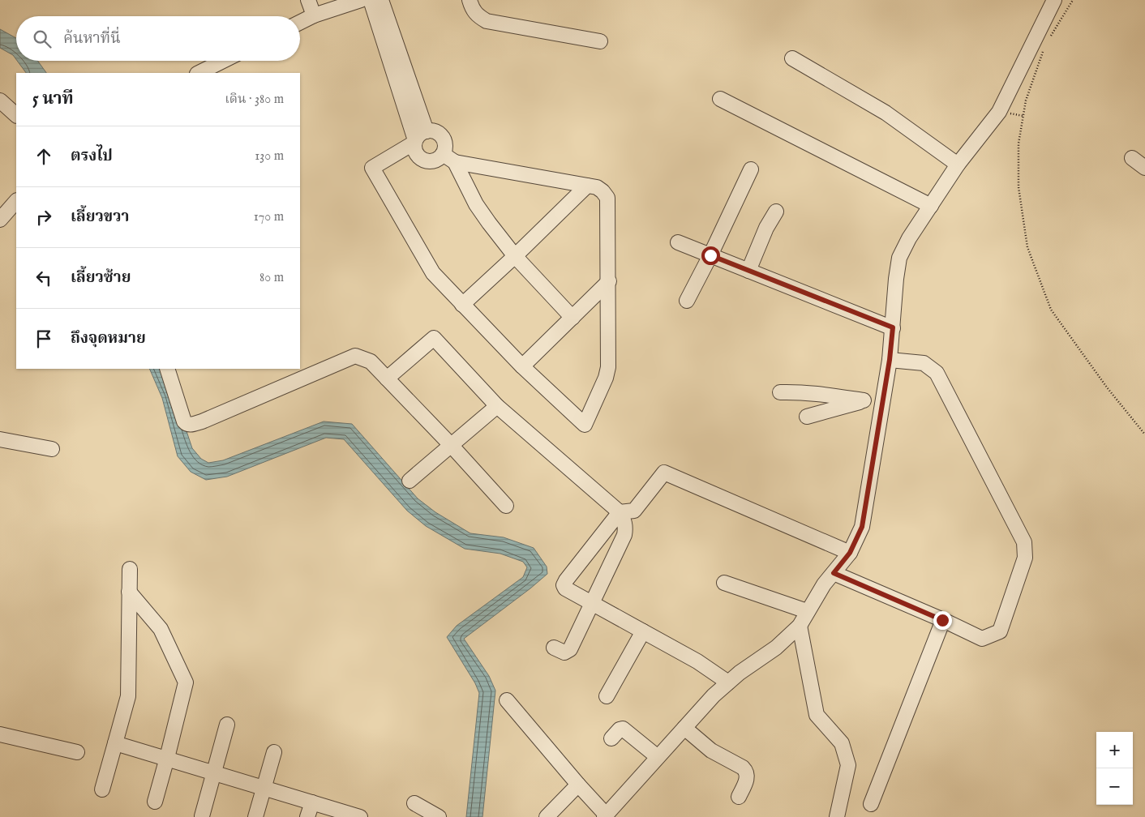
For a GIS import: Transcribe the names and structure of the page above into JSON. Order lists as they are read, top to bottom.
{
  "page": {
    "search": "ค้นหาที่นี่",
    "heading": ["5 นาที", "เดิน · 380 m"],
    "list": [
      ["ตรงไป", "130 m"],
      ["เลี้ยวขวา", "170 m"],
      ["เลี้ยวซ้าย", "80 m"],
      "ถึงจุดหมาย"
    ],
    "map_buttons": ["+", "−"]
  }
}
